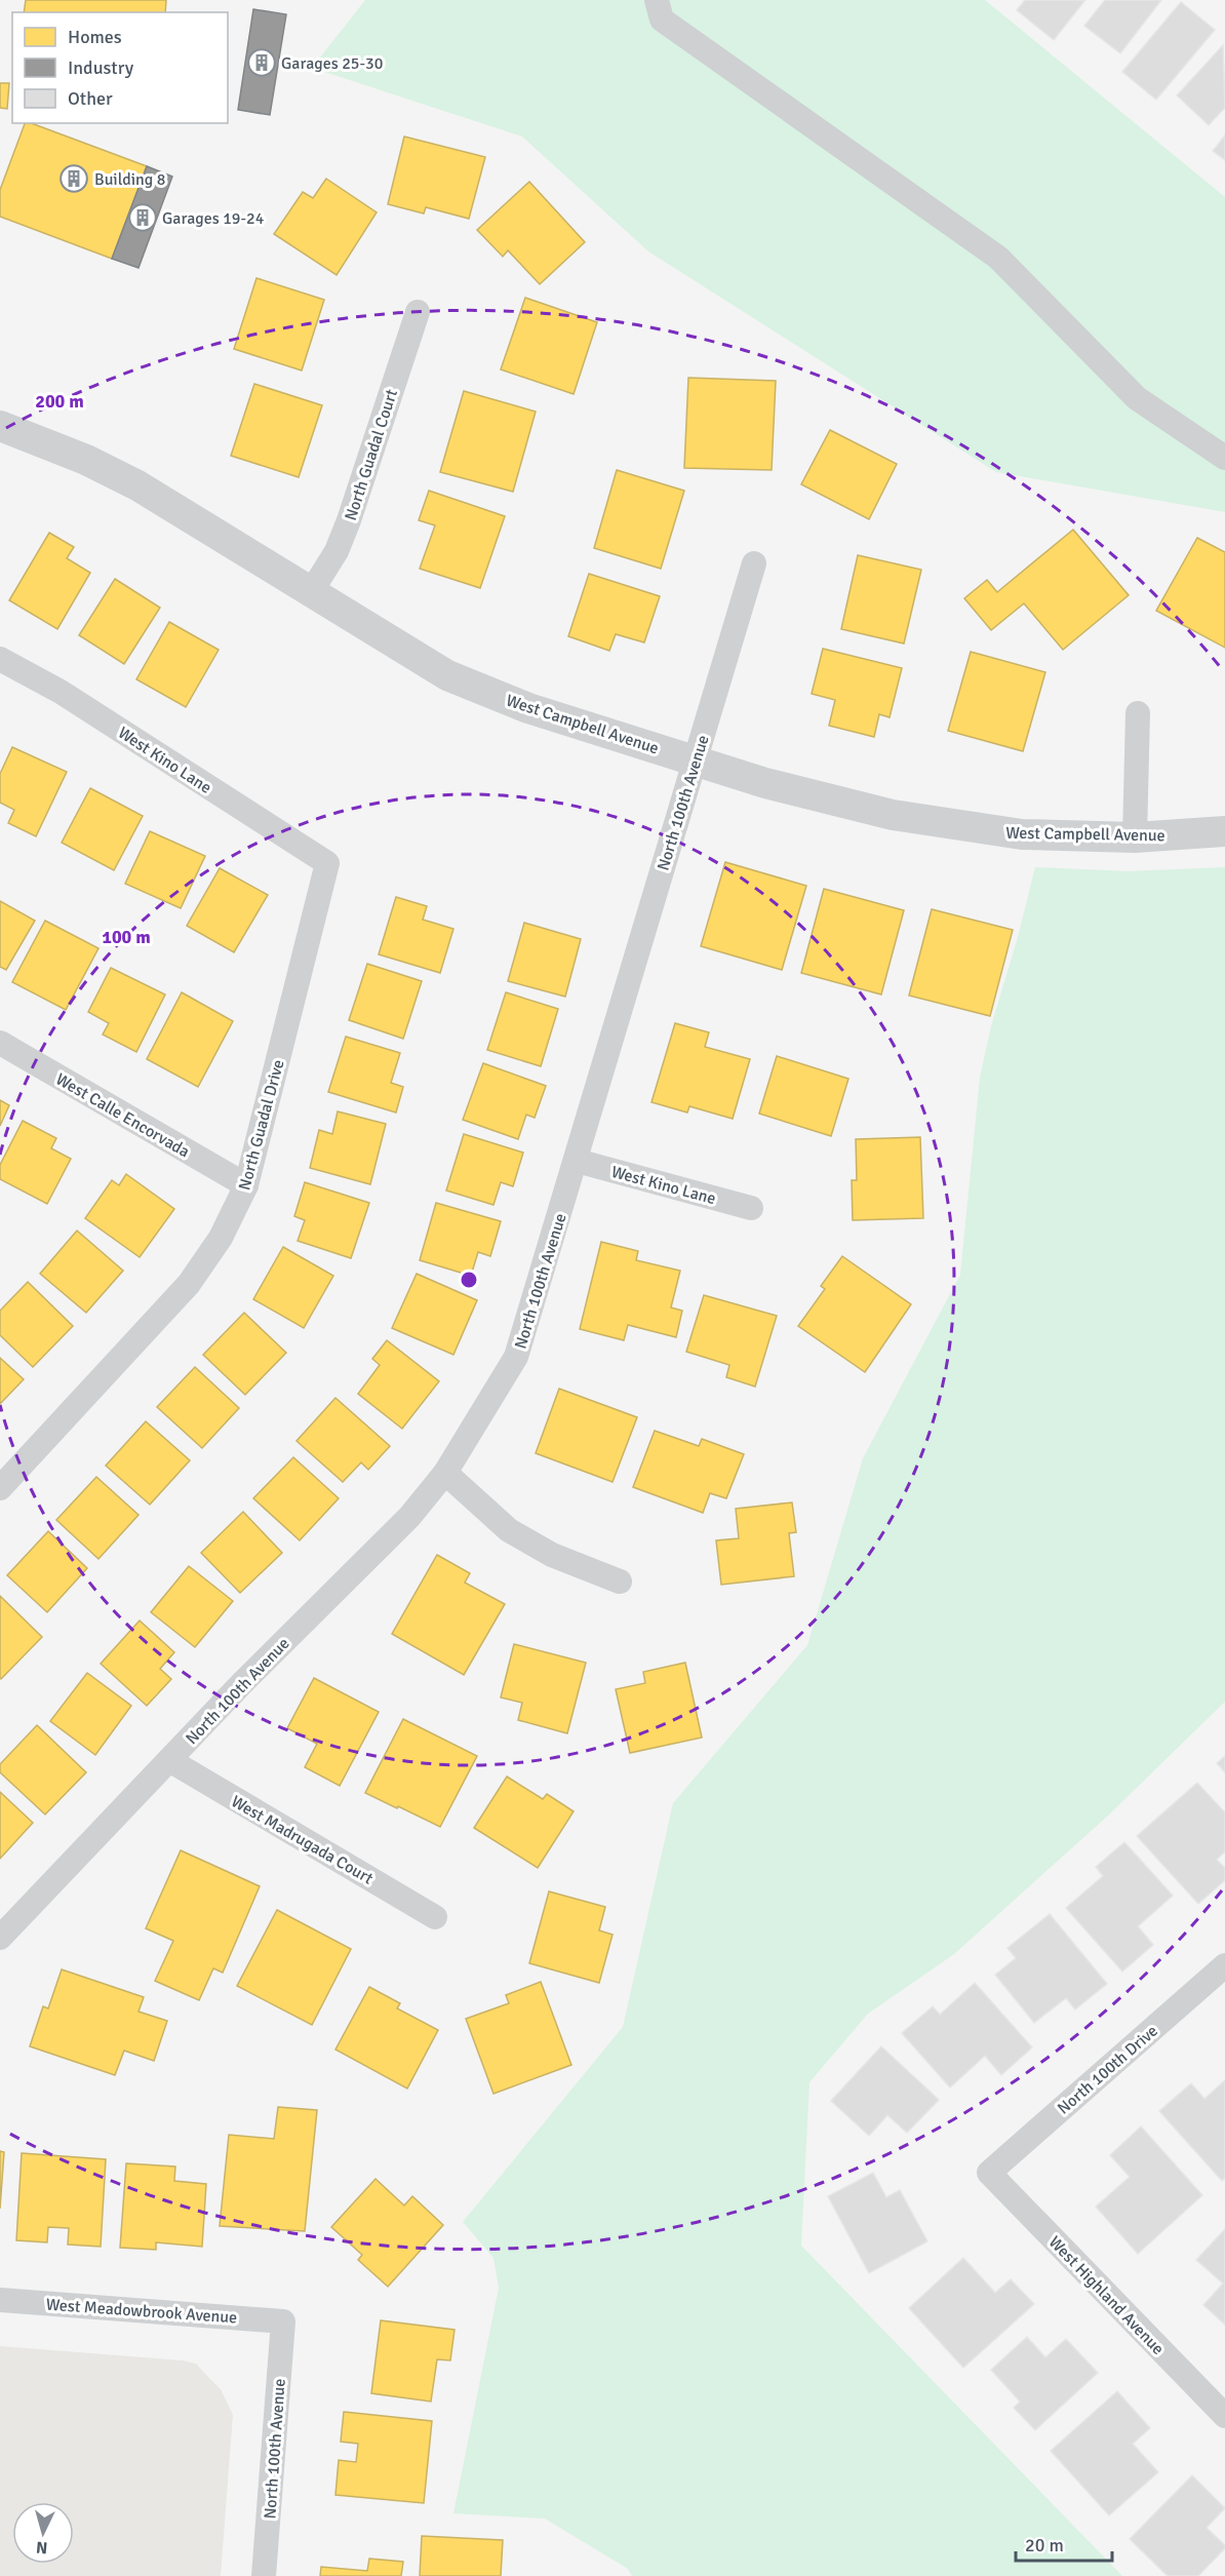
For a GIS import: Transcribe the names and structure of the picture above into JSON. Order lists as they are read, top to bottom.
{
  "streets": {
    "street": [
      "North Guadal Court",
      "West Campbell Avenue",
      "West Kino Lane",
      "North 100th Avenue",
      "West Calle Encorvada",
      "North Guadal Drive",
      "West Madrugada Court",
      "North 100th Drive",
      "West Highland Avenue",
      "West Meadowbrook Avenue"
    ]
  },
  "crossings": [
    ["North Guadal Court", "West Campbell Avenue"],
    ["West Campbell Avenue", "North 100th Avenue"],
    ["West Kino Lane", "North 100th Avenue"],
    ["West Kino Lane", "North Guadal Drive"],
    ["North 100th Avenue", "West Madrugada Court"],
    ["North 100th Avenue", "West Meadowbrook Avenue"],
    ["West Calle Encorvada", "North Guadal Drive"],
    ["North 100th Drive", "West Highland Avenue"]
  ],
  "places": {
    "building": ["Garages 25-30", "Building 8", "Garages 19-24"]
  },
  "legend": ["Homes", "Industry", "Other"],
  "scale_bar": "20 m",
  "north": "bottom",
  "rings": ["200 m", "100 m"]
}
